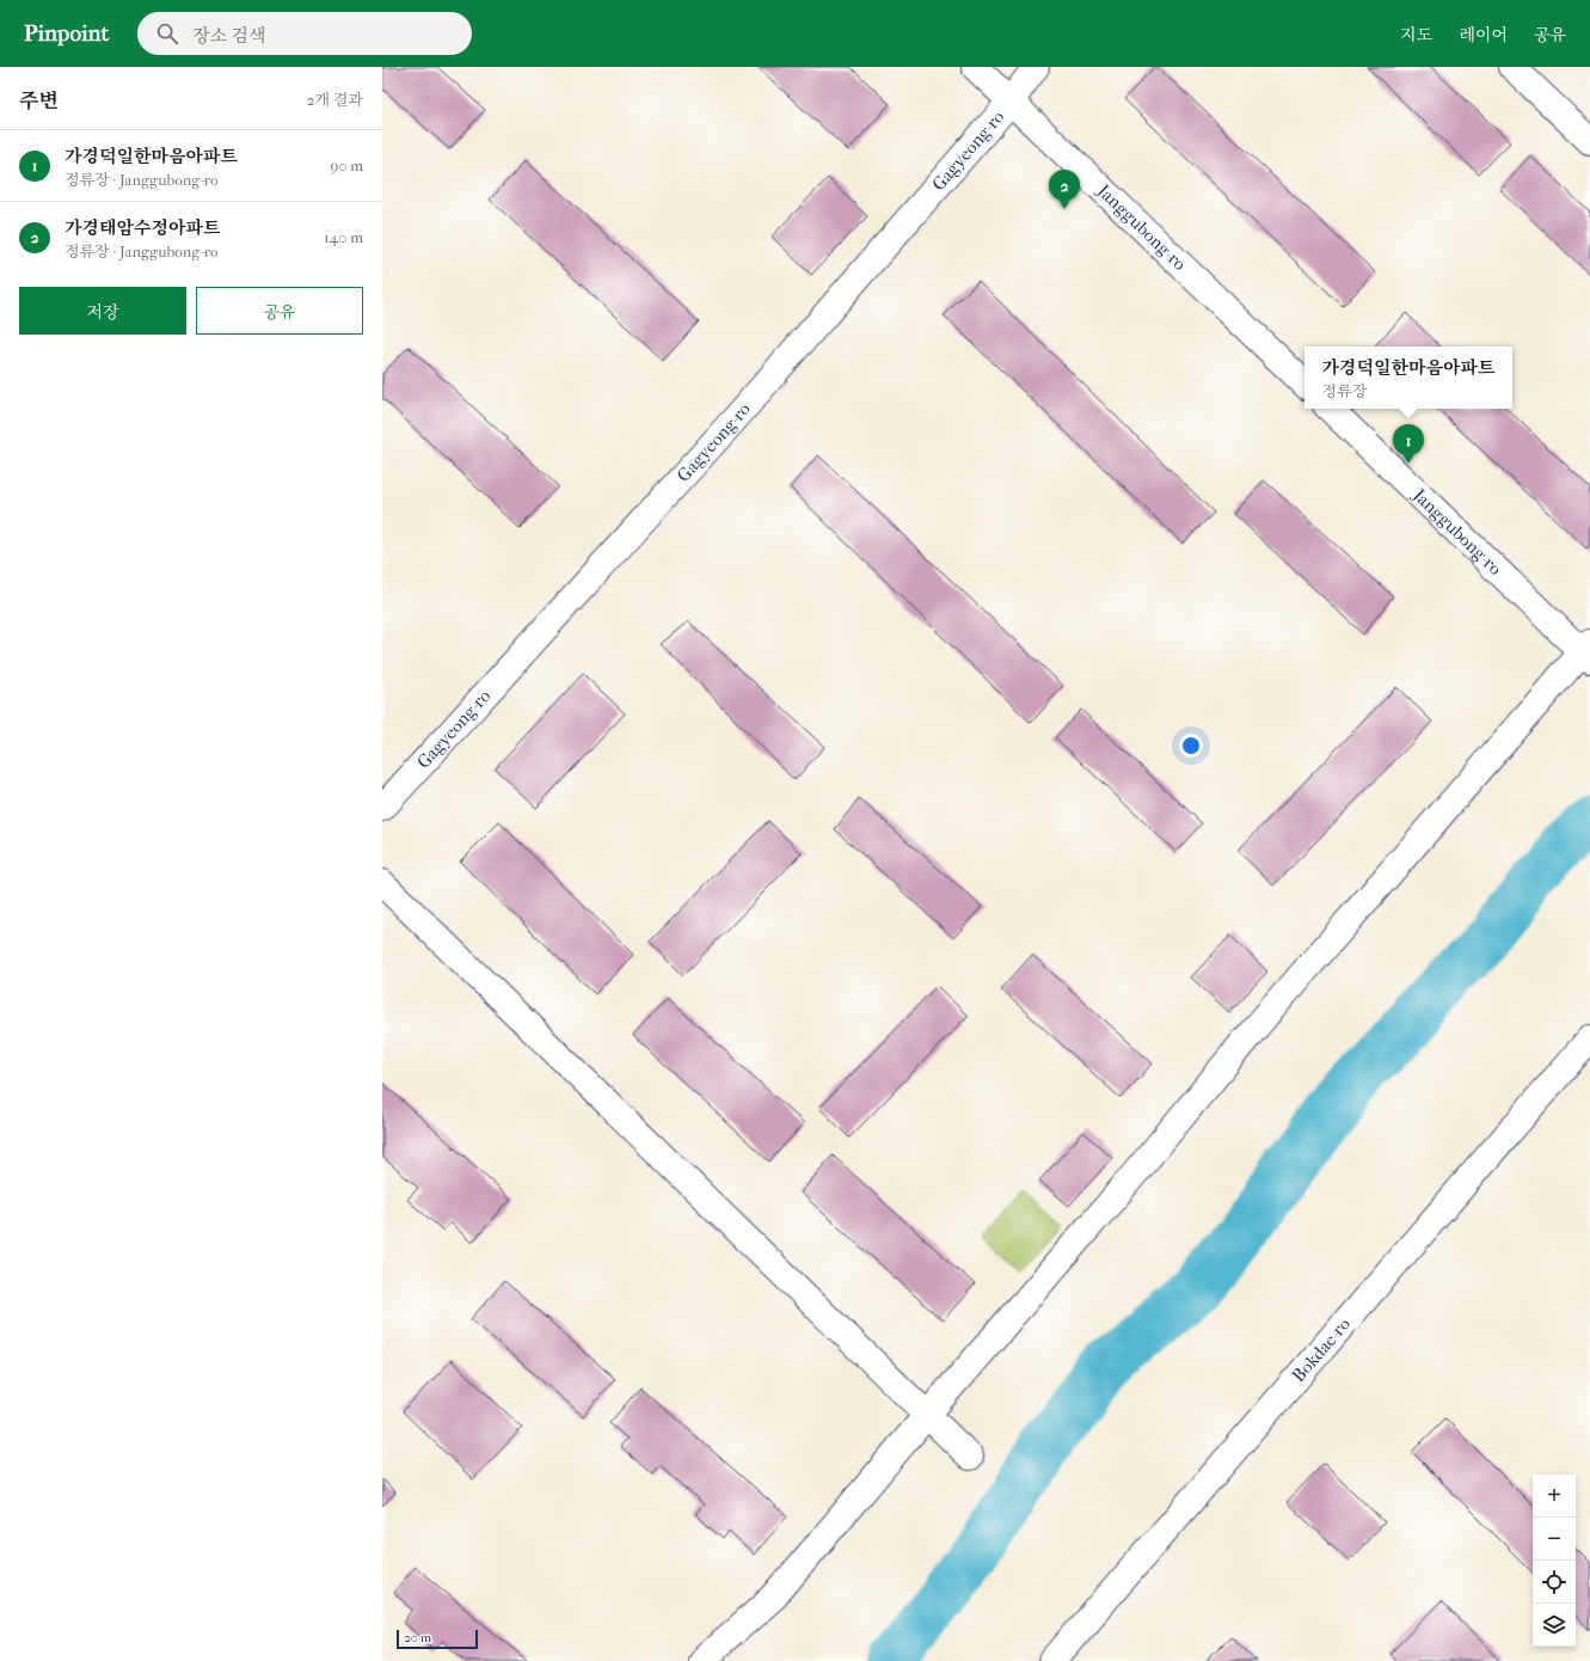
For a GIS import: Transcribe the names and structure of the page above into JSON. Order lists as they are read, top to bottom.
{
  "streets": {
    "street": ["Gagyeong-ro", "Janggubong-ro", "Bokdae-ro"]
  },
  "crossings": [
    ["Gagyeong-ro", "Janggubong-ro"]
  ],
  "scale_bar": "20 m",
  "page": {
    "header": "Pinpoint",
    "search": "장소 검색",
    "nav": ["지도", "레이어", "공유"],
    "heading": ["주변", "2개 결과"],
    "list": [
      {
        "mark": "1",
        "name": "가경덕일한마음아파트",
        "note": "정류장 · Janggubong-ro",
        "value": "90 m"
      },
      {
        "mark": "2",
        "name": "가경태암수정아파트",
        "note": "정류장 · Janggubong-ro",
        "value": "140 m"
      }
    ],
    "pins": ["2", "1"],
    "buttons": ["저장", "공유"],
    "popup": ["가경덕일한마음아파트", "정류장"],
    "map_buttons": ["+", "−"],
    "scale": "20 m"
  }
}
